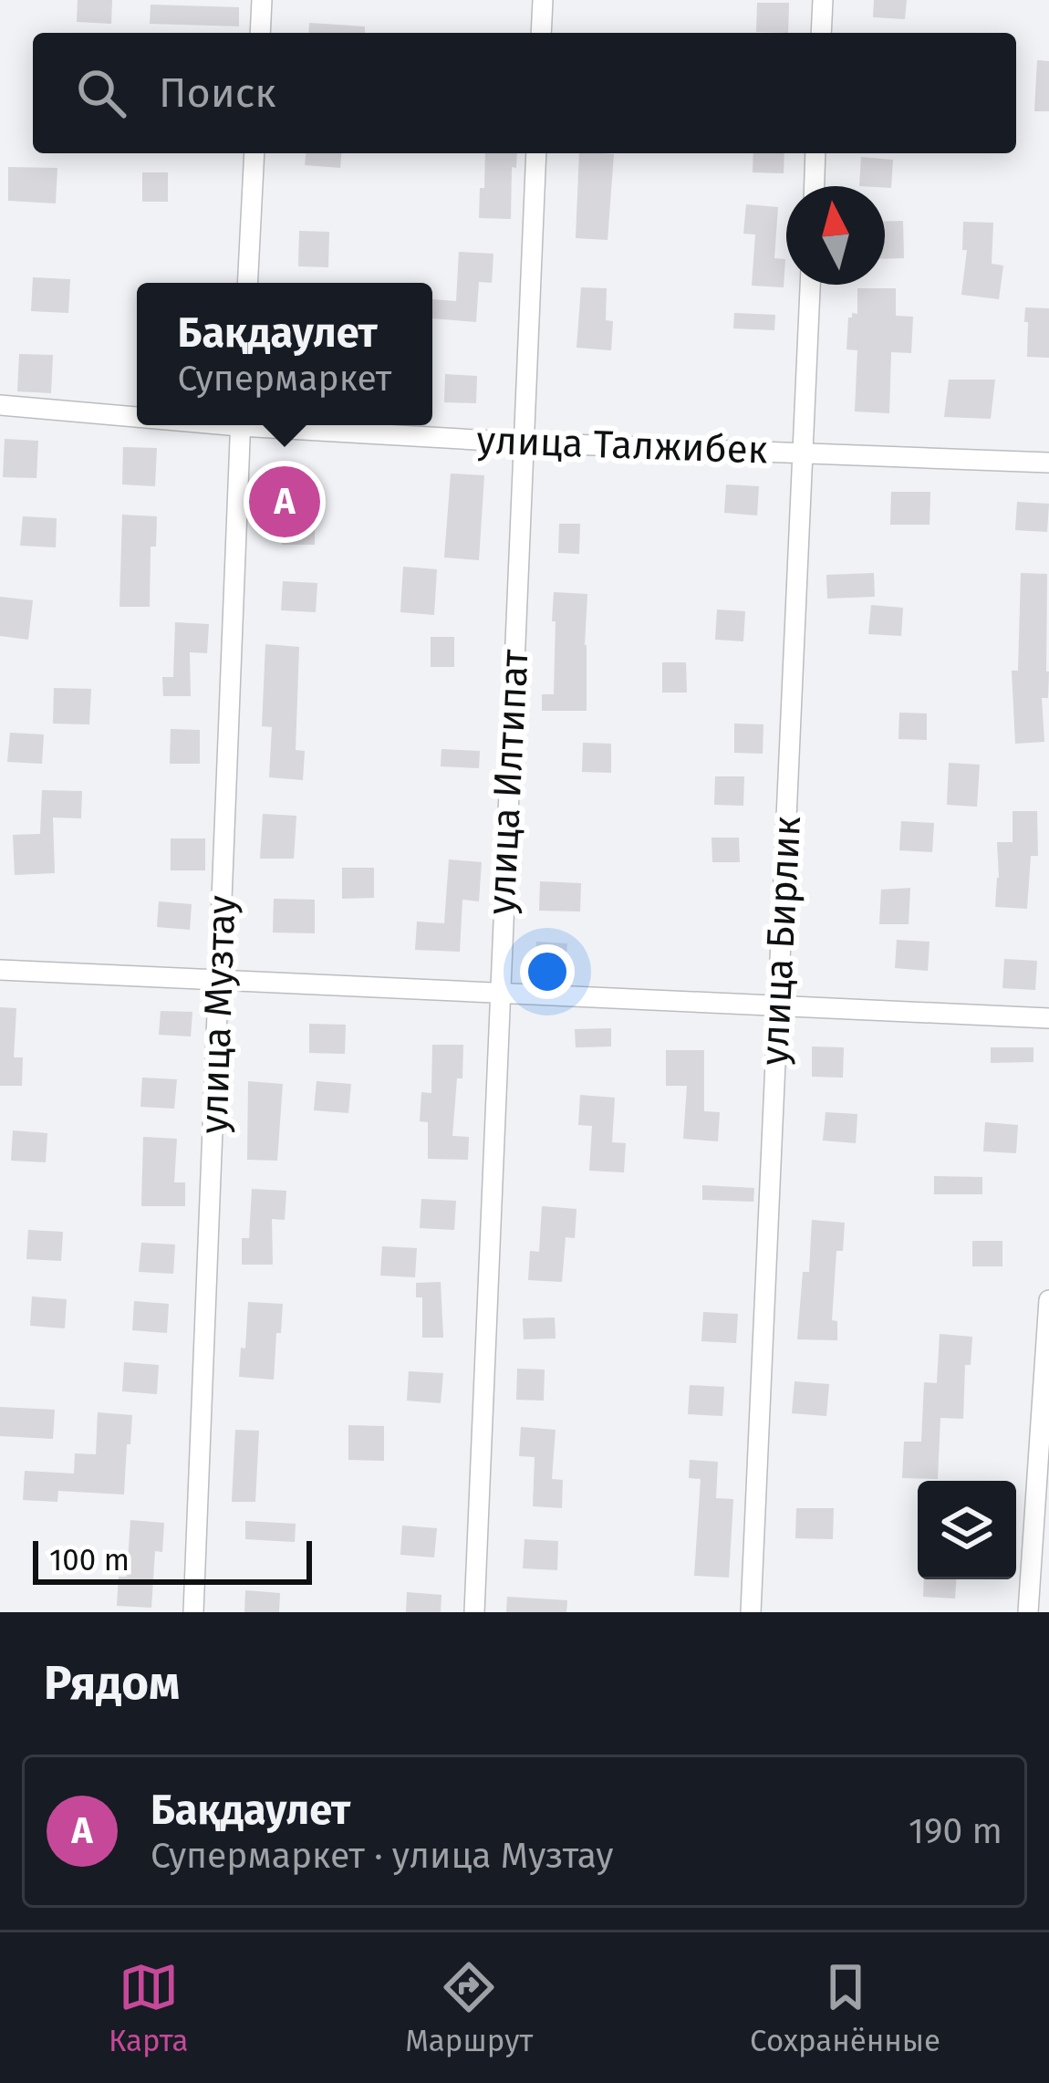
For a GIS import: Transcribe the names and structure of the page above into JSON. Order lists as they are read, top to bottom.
{
  "streets": {
    "street": [
      "улица Талжибек",
      "улица Илтипат",
      "улица Бирлик",
      "улица Музтау"
    ]
  },
  "crossings": [
    ["улица Талжибек", "улица Илтипат"],
    ["улица Талжибек", "улица Бирлик"]
  ],
  "scale_bar": "100 m",
  "north": "top",
  "page": {
    "search": "Поиск",
    "popup": ["Бақдаулет", "Супермаркет"],
    "pins": "A",
    "scale": "100 m",
    "heading": "Рядом",
    "list": [
      {
        "mark": "A",
        "name": "Бақдаулет",
        "note": "Супермаркет · улица Музтау",
        "value": "190 m"
      }
    ],
    "nav": ["Карта", "Маршрут", "Сохранённые"]
  }
}
